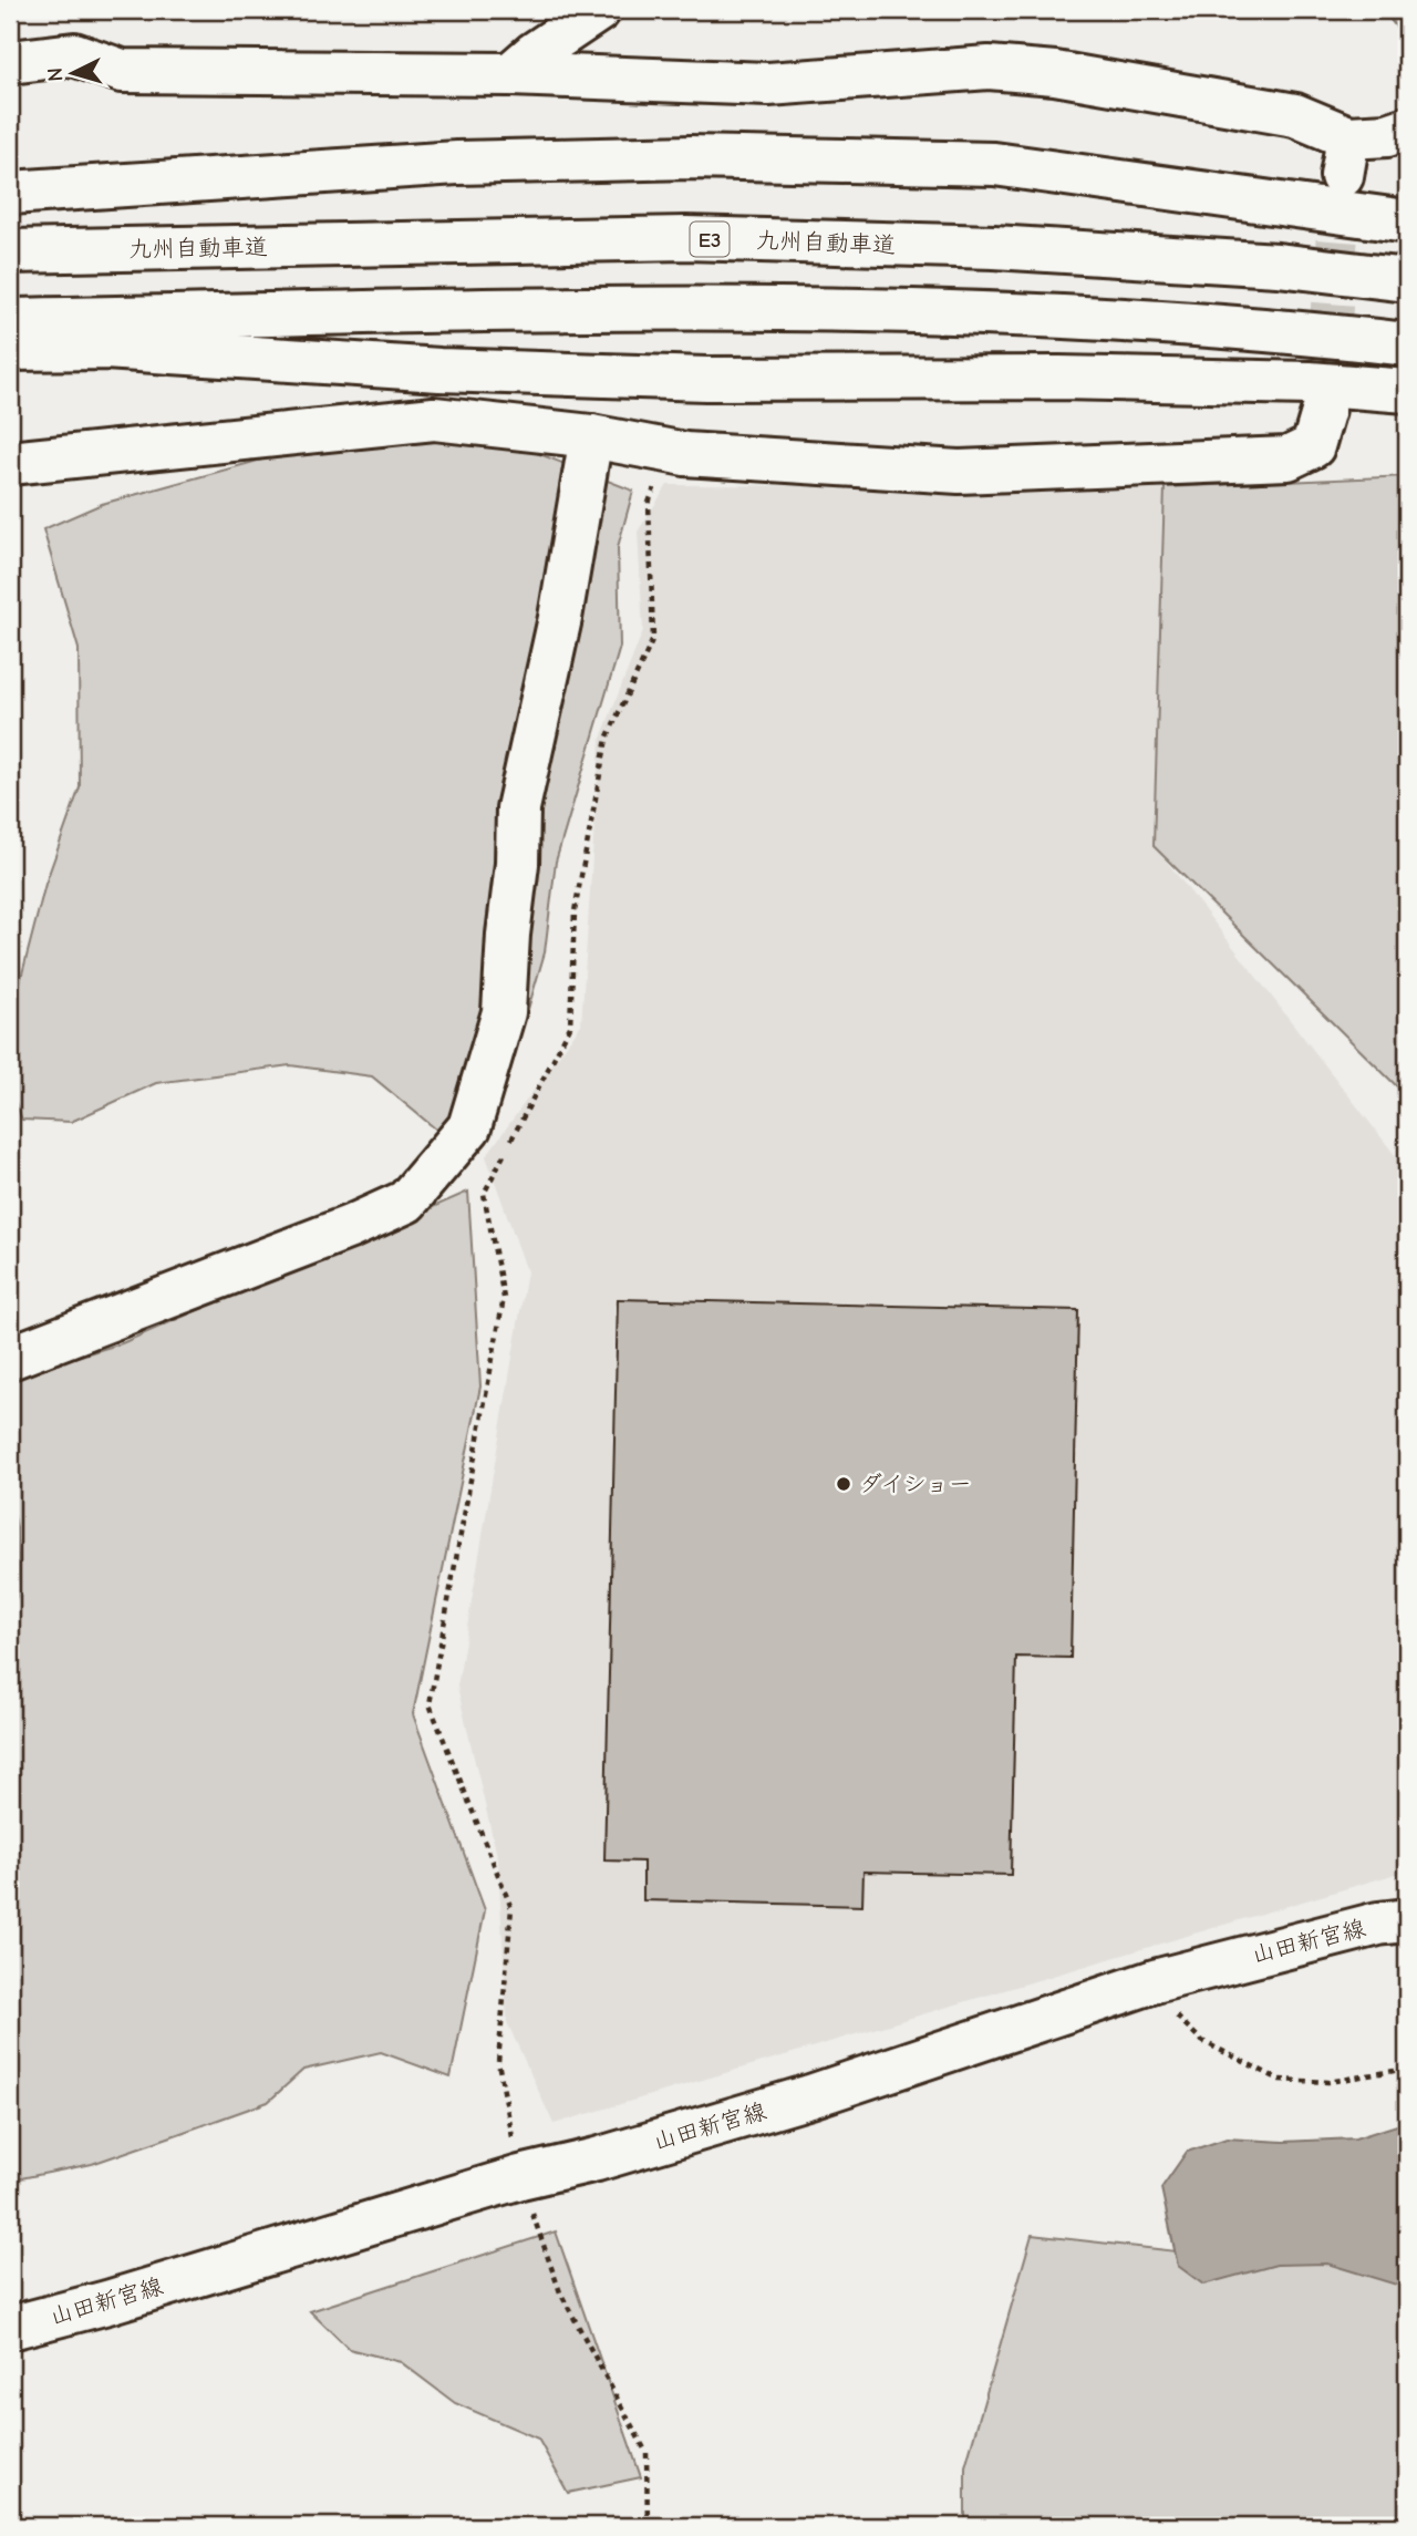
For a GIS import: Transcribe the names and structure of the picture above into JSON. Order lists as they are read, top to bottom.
{
  "streets": {
    "main road": ["E3", "九州自動車道", "山田新宮線"]
  },
  "places": ["ダイショー"],
  "north": "left"
}
